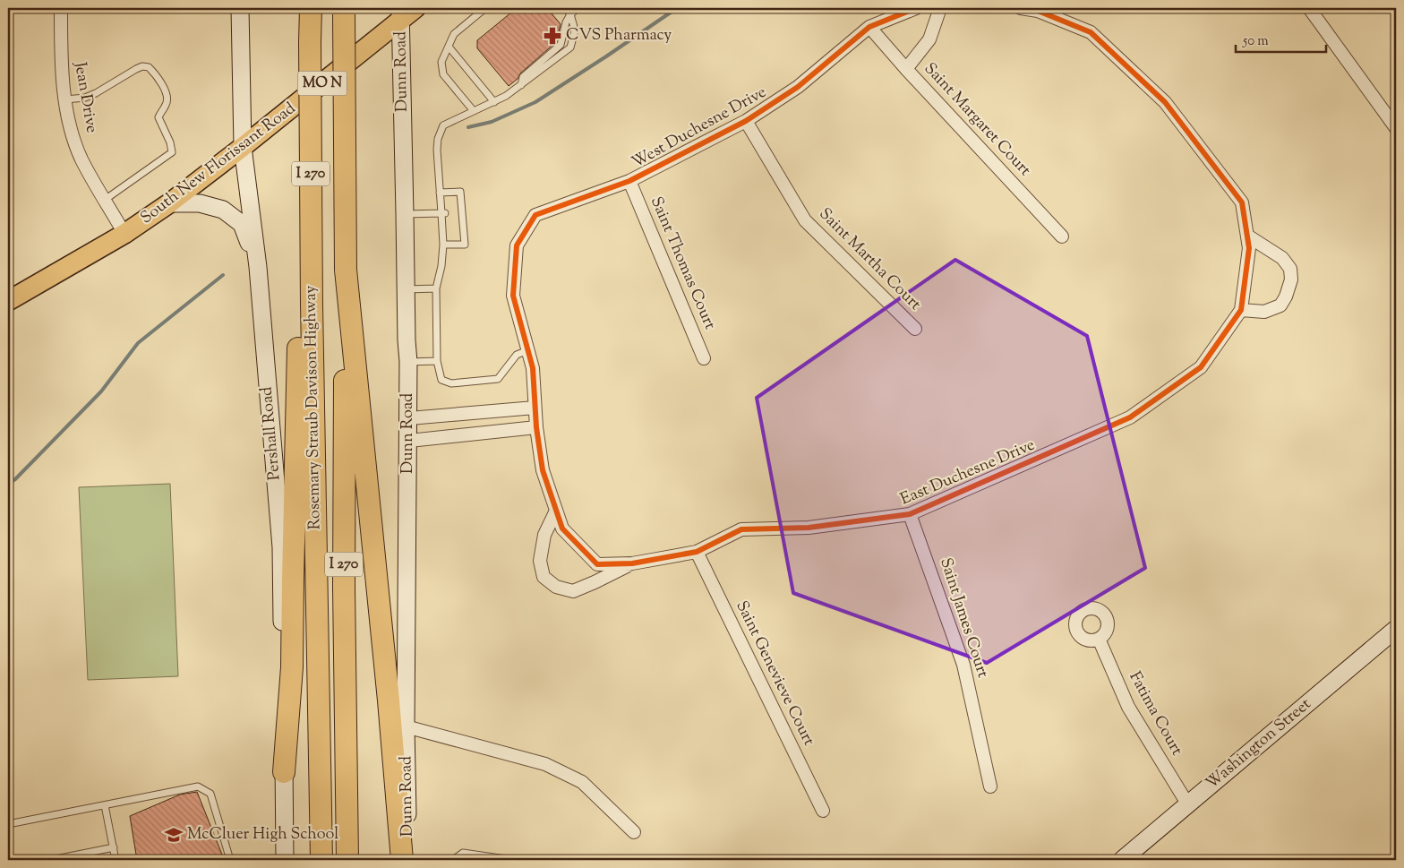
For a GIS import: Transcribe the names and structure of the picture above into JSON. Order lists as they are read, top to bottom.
{
  "streets": {
    "highway": ["I 270", "Rosemary Straub Davison Highway"],
    "main road": ["MO N", "South New Florissant Road"],
    "street": [
      "Dunn Road",
      "Jean Drive",
      "Saint Margaret Court",
      "West Duchesne Drive",
      "Saint Martha Court",
      "Saint Thomas Court",
      "Pershall Road",
      "East Duchesne Drive",
      "Saint James Court",
      "Saint Genevieve Court",
      "Fatima Court",
      "Washington Street"
    ]
  },
  "crossings": [
    ["Dunn Road", "South New Florissant Road"],
    ["Jean Drive", "South New Florissant Road"],
    ["Saint Margaret Court", "West Duchesne Drive"],
    ["West Duchesne Drive", "Saint Martha Court"],
    ["West Duchesne Drive", "Saint Thomas Court"],
    ["South New Florissant Road", "Pershall Road"],
    ["East Duchesne Drive", "Saint James Court"],
    ["East Duchesne Drive", "Saint Genevieve Court"],
    ["Fatima Court", "Washington Street"]
  ],
  "places": {
    "pharmacy": ["CVS Pharmacy"],
    "school or university": ["McCluer High School"]
  },
  "scale_bar": "50 m"
}
